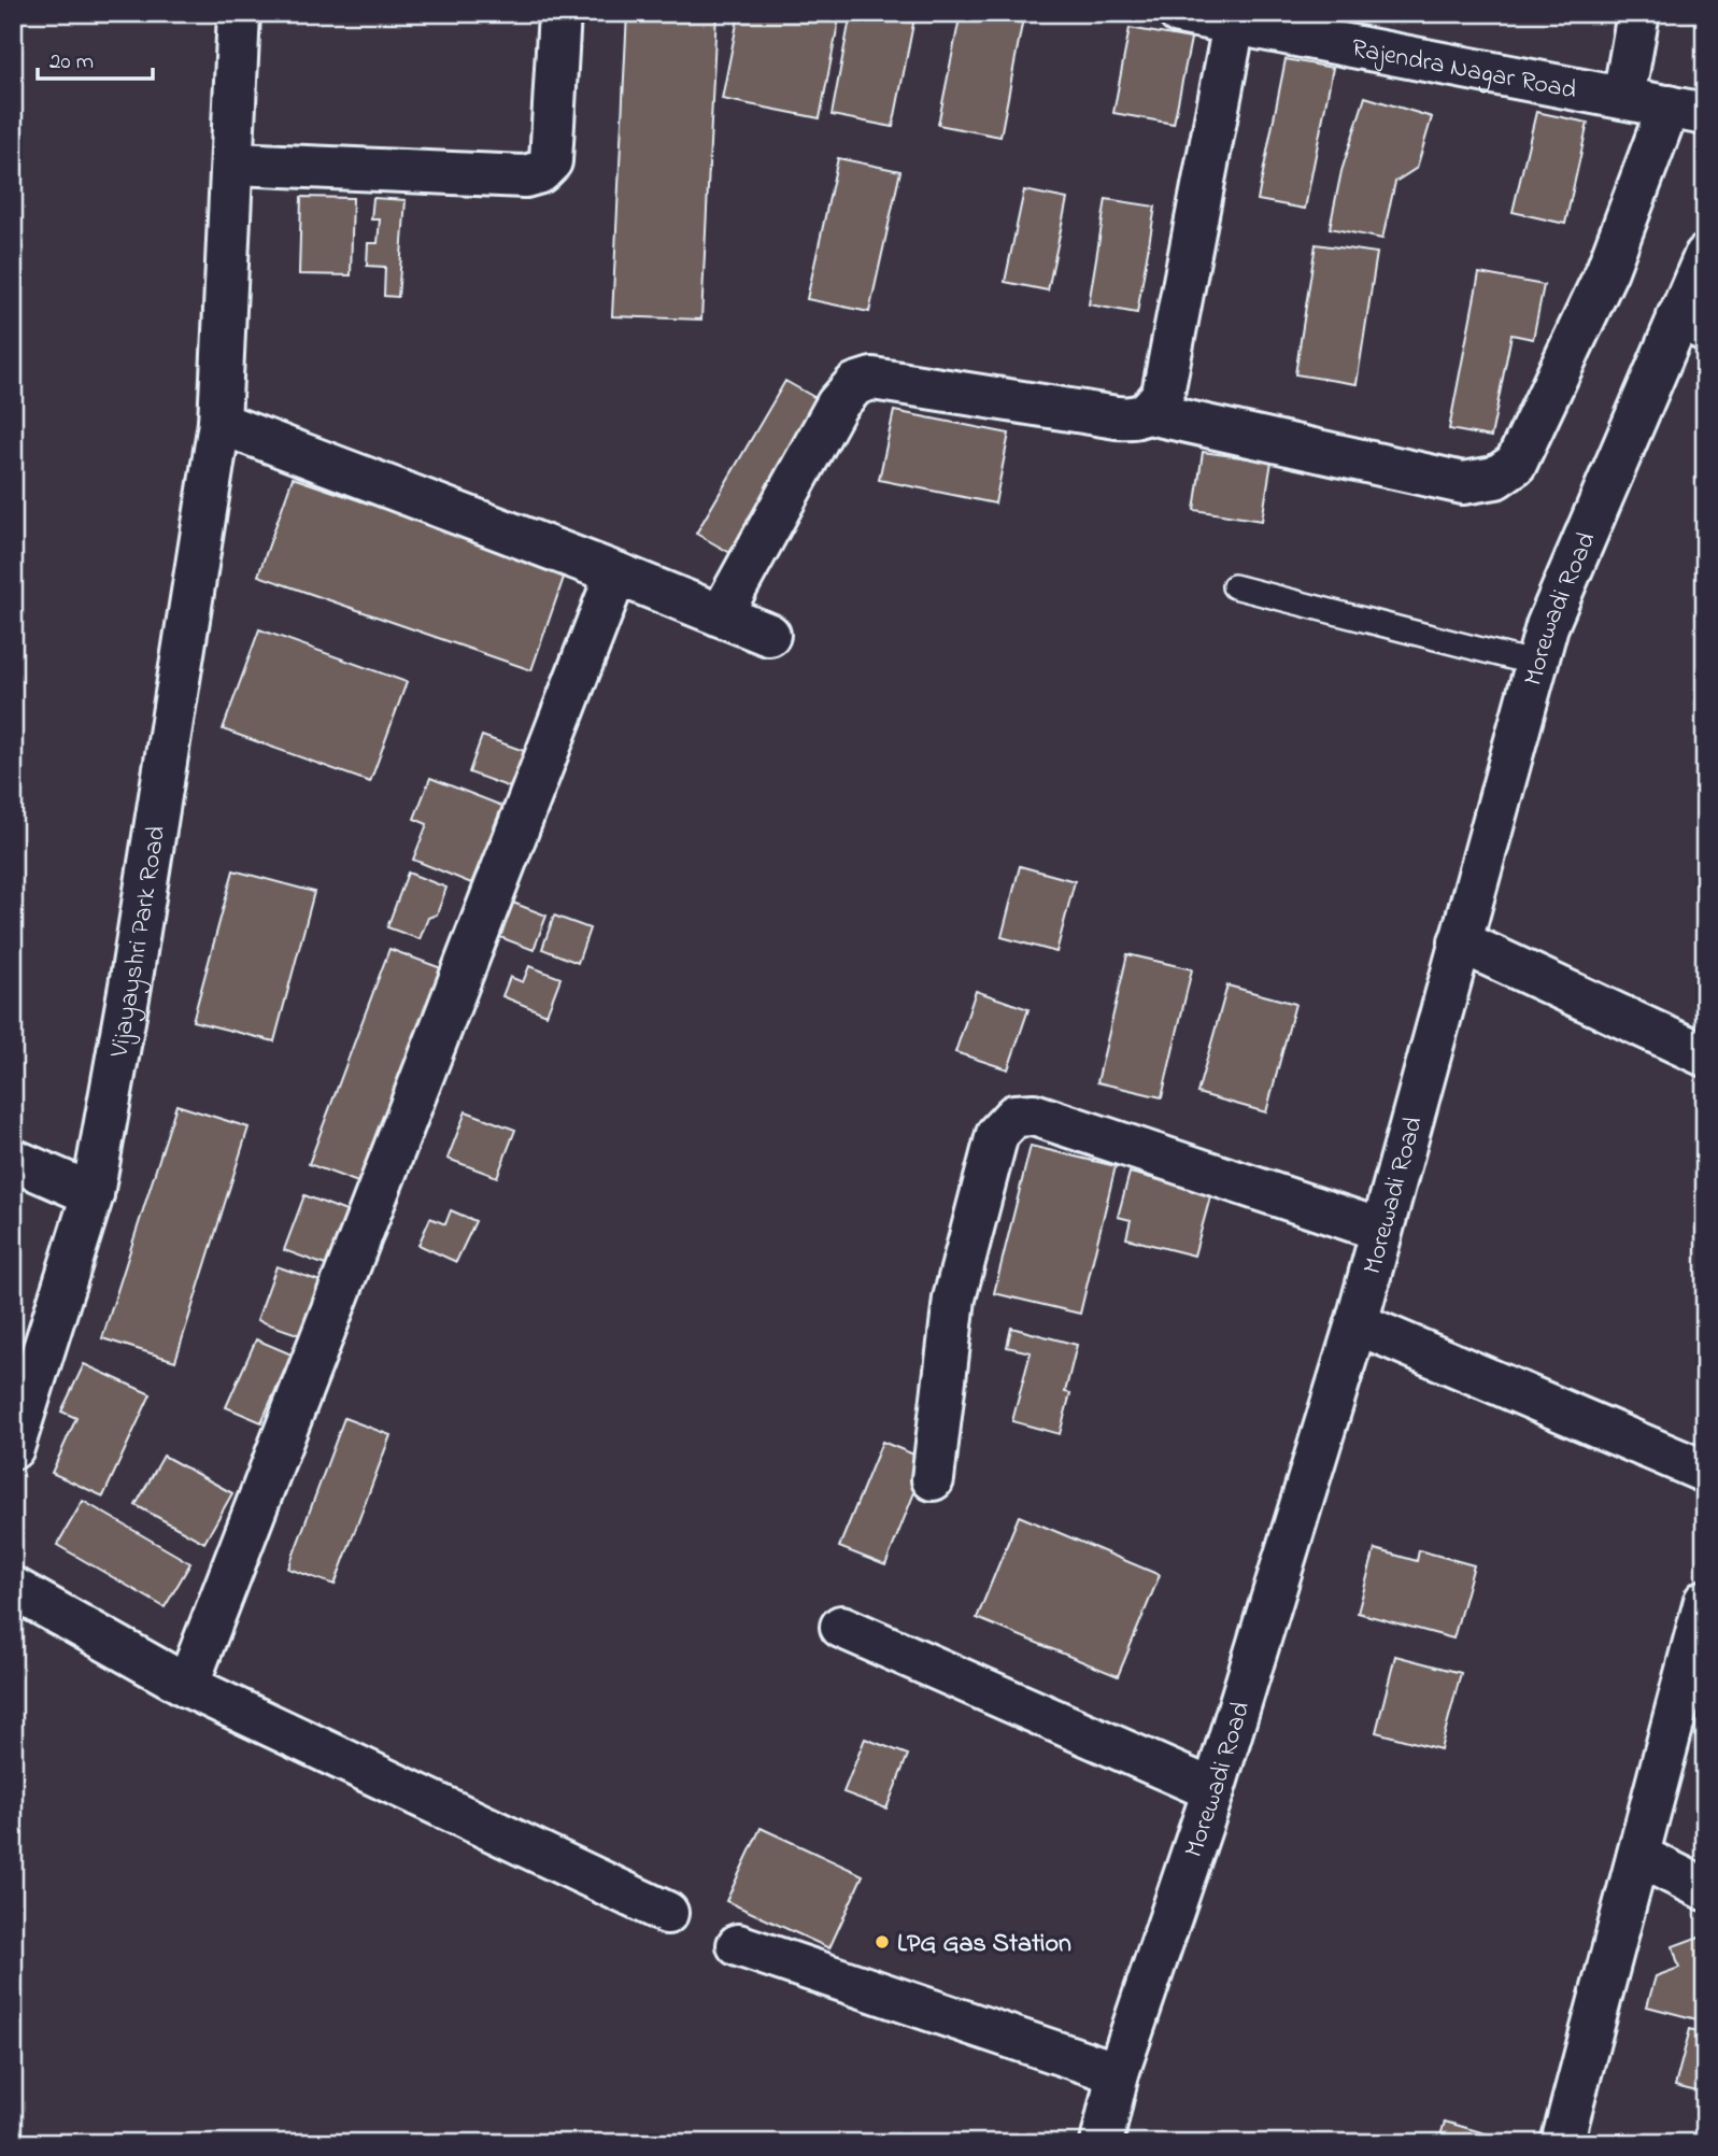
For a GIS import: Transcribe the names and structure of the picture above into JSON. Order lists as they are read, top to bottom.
{
  "streets": {
    "street": ["Rajendra Nagar Road", "Morewadi Road", "Vijayayshri Park Road"]
  },
  "places": ["LPG Gas Station"],
  "scale_bar": "20 m"
}
